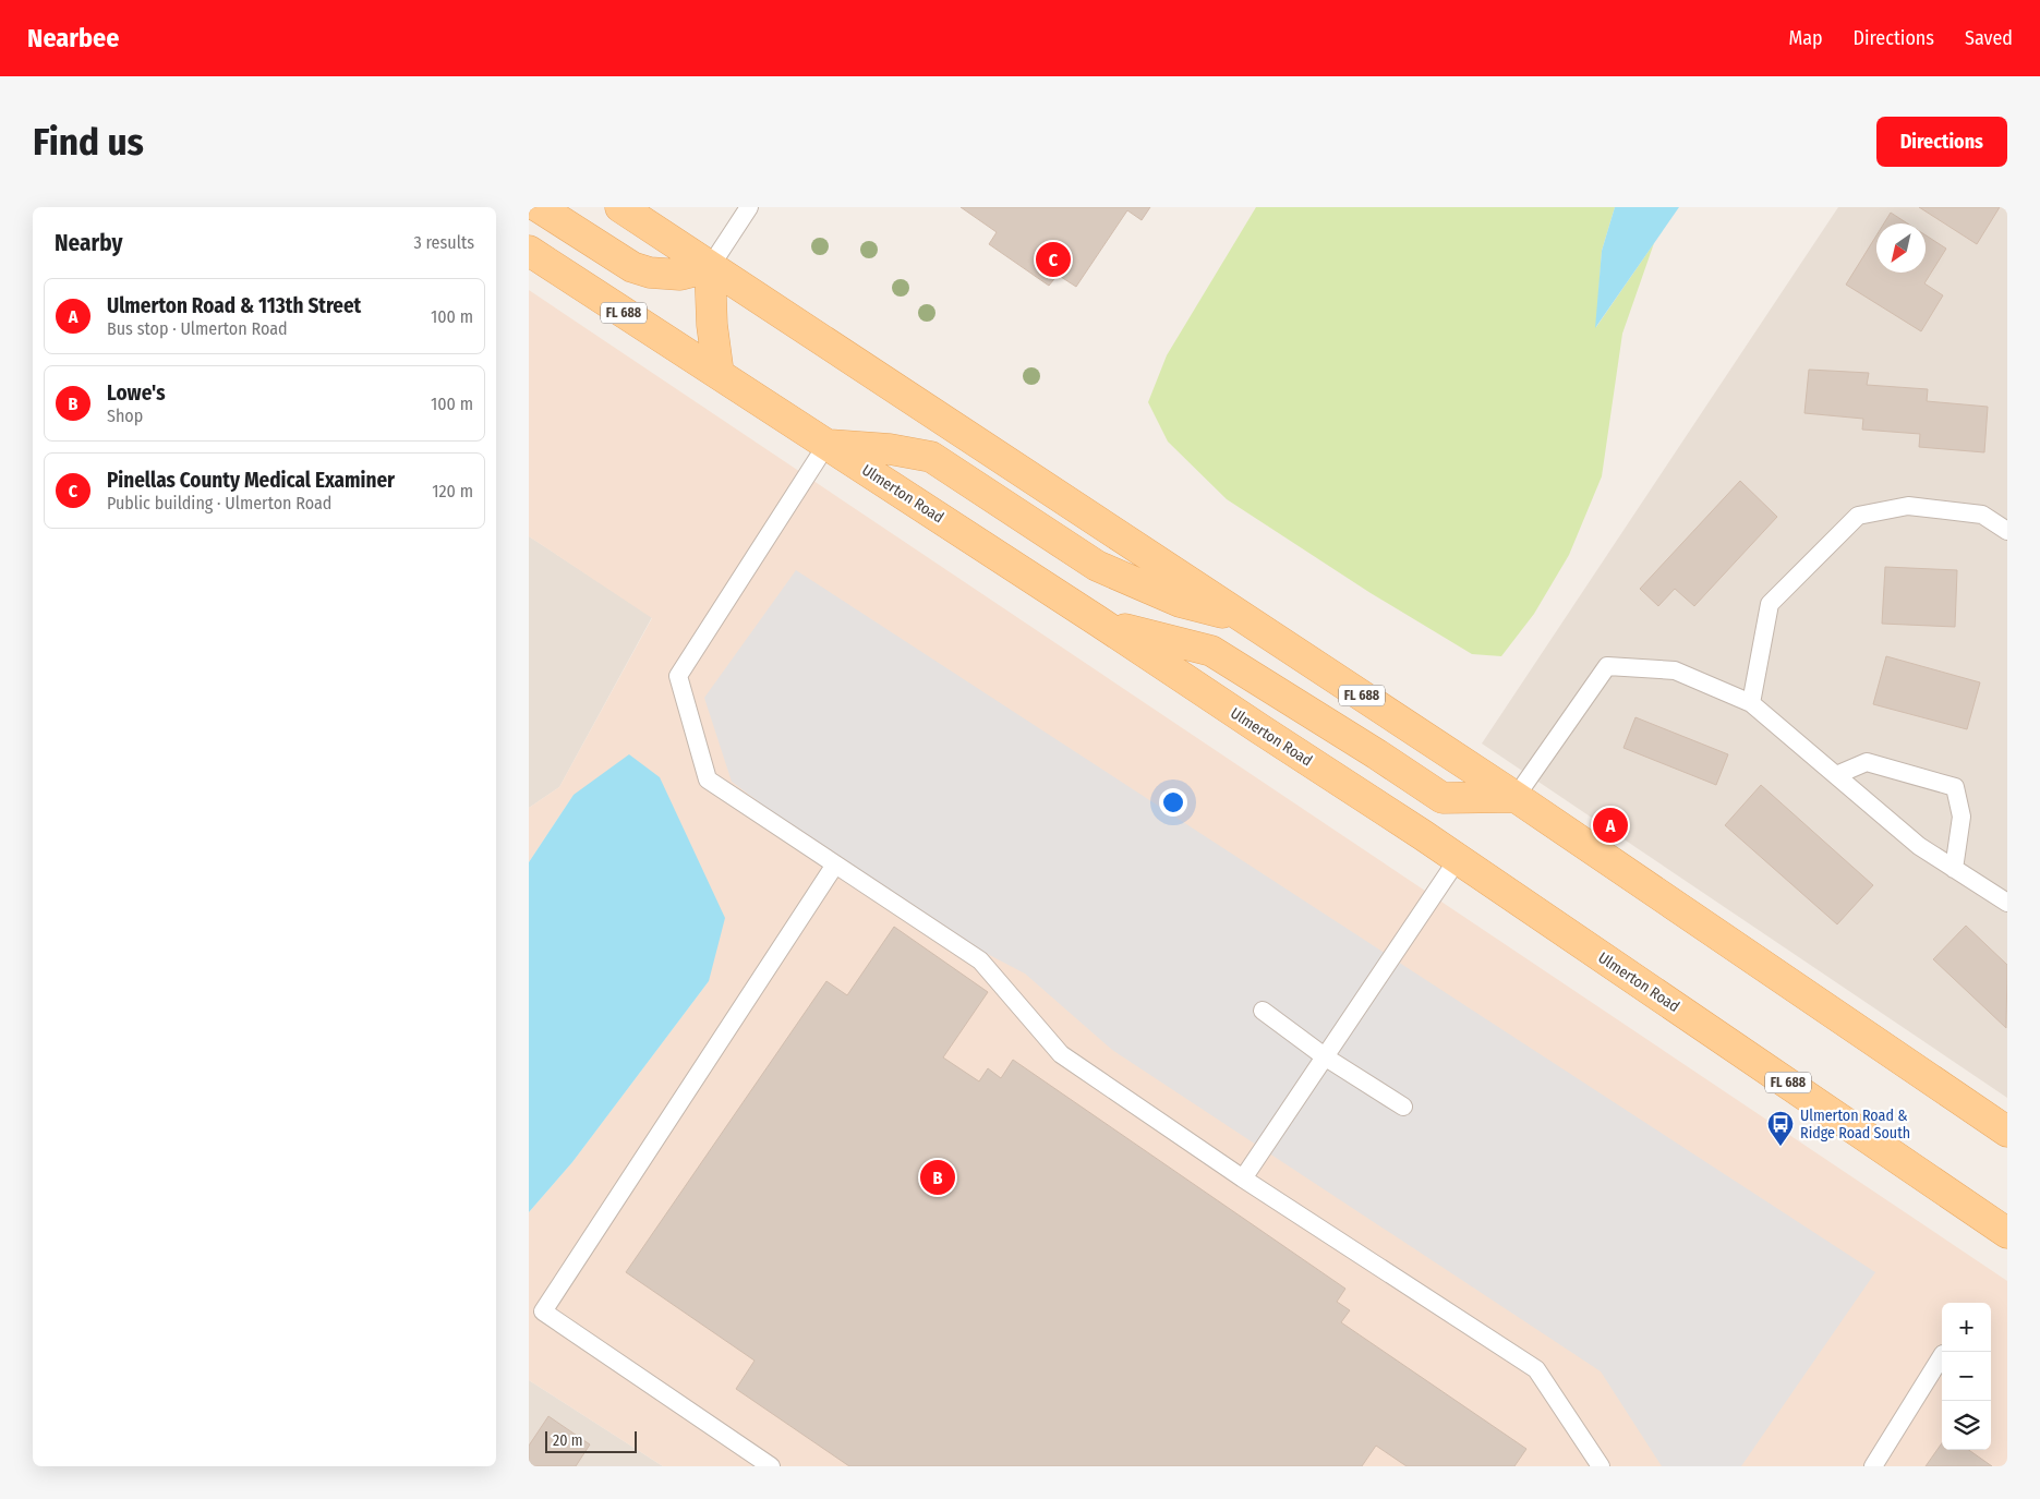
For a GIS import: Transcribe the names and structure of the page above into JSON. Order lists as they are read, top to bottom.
{
  "streets": {
    "main road": ["FL 688", "Ulmerton Road"]
  },
  "places": {
    "bus stop": ["Ulmerton Road & Ridge Road South"]
  },
  "scale_bar": "20 m",
  "north": "bottom left",
  "page": {
    "header": "Nearbee",
    "nav": ["Map", "Directions", "Saved"],
    "buttons": "Directions",
    "title": "Find us",
    "heading": ["Nearby", "3 results"],
    "pins": ["C", "A", "B"],
    "list": [
      {
        "mark": "A",
        "name": "Ulmerton Road & 113th Street",
        "note": "Bus stop · Ulmerton Road",
        "value": "100 m"
      },
      {
        "mark": "B",
        "name": "Lowe's",
        "note": "Shop",
        "value": "100 m"
      },
      {
        "mark": "C",
        "name": "Pinellas County Medical Examiner",
        "note": "Public building · Ulmerton Road",
        "value": "120 m"
      }
    ],
    "map_buttons": ["+", "−"],
    "scale": "20 m"
  }
}
